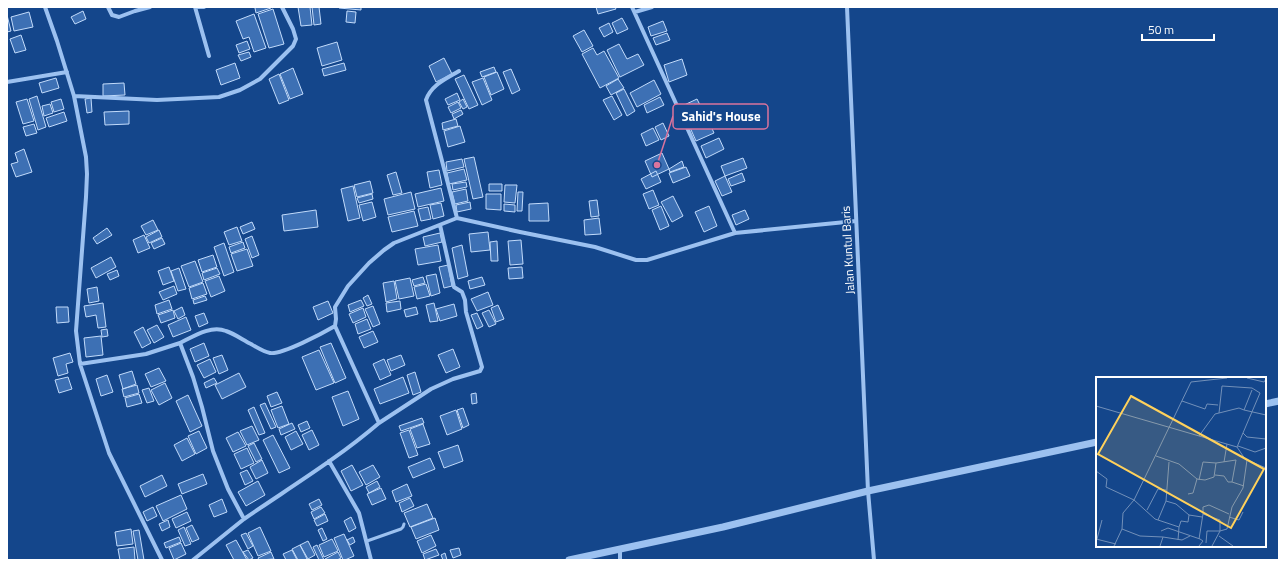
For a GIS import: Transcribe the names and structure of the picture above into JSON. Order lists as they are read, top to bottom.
{
  "streets": {
    "street": ["Jalan Kuntul Baris"]
  },
  "places": ["Sahid's House"],
  "scale_bar": "50 m"
}
